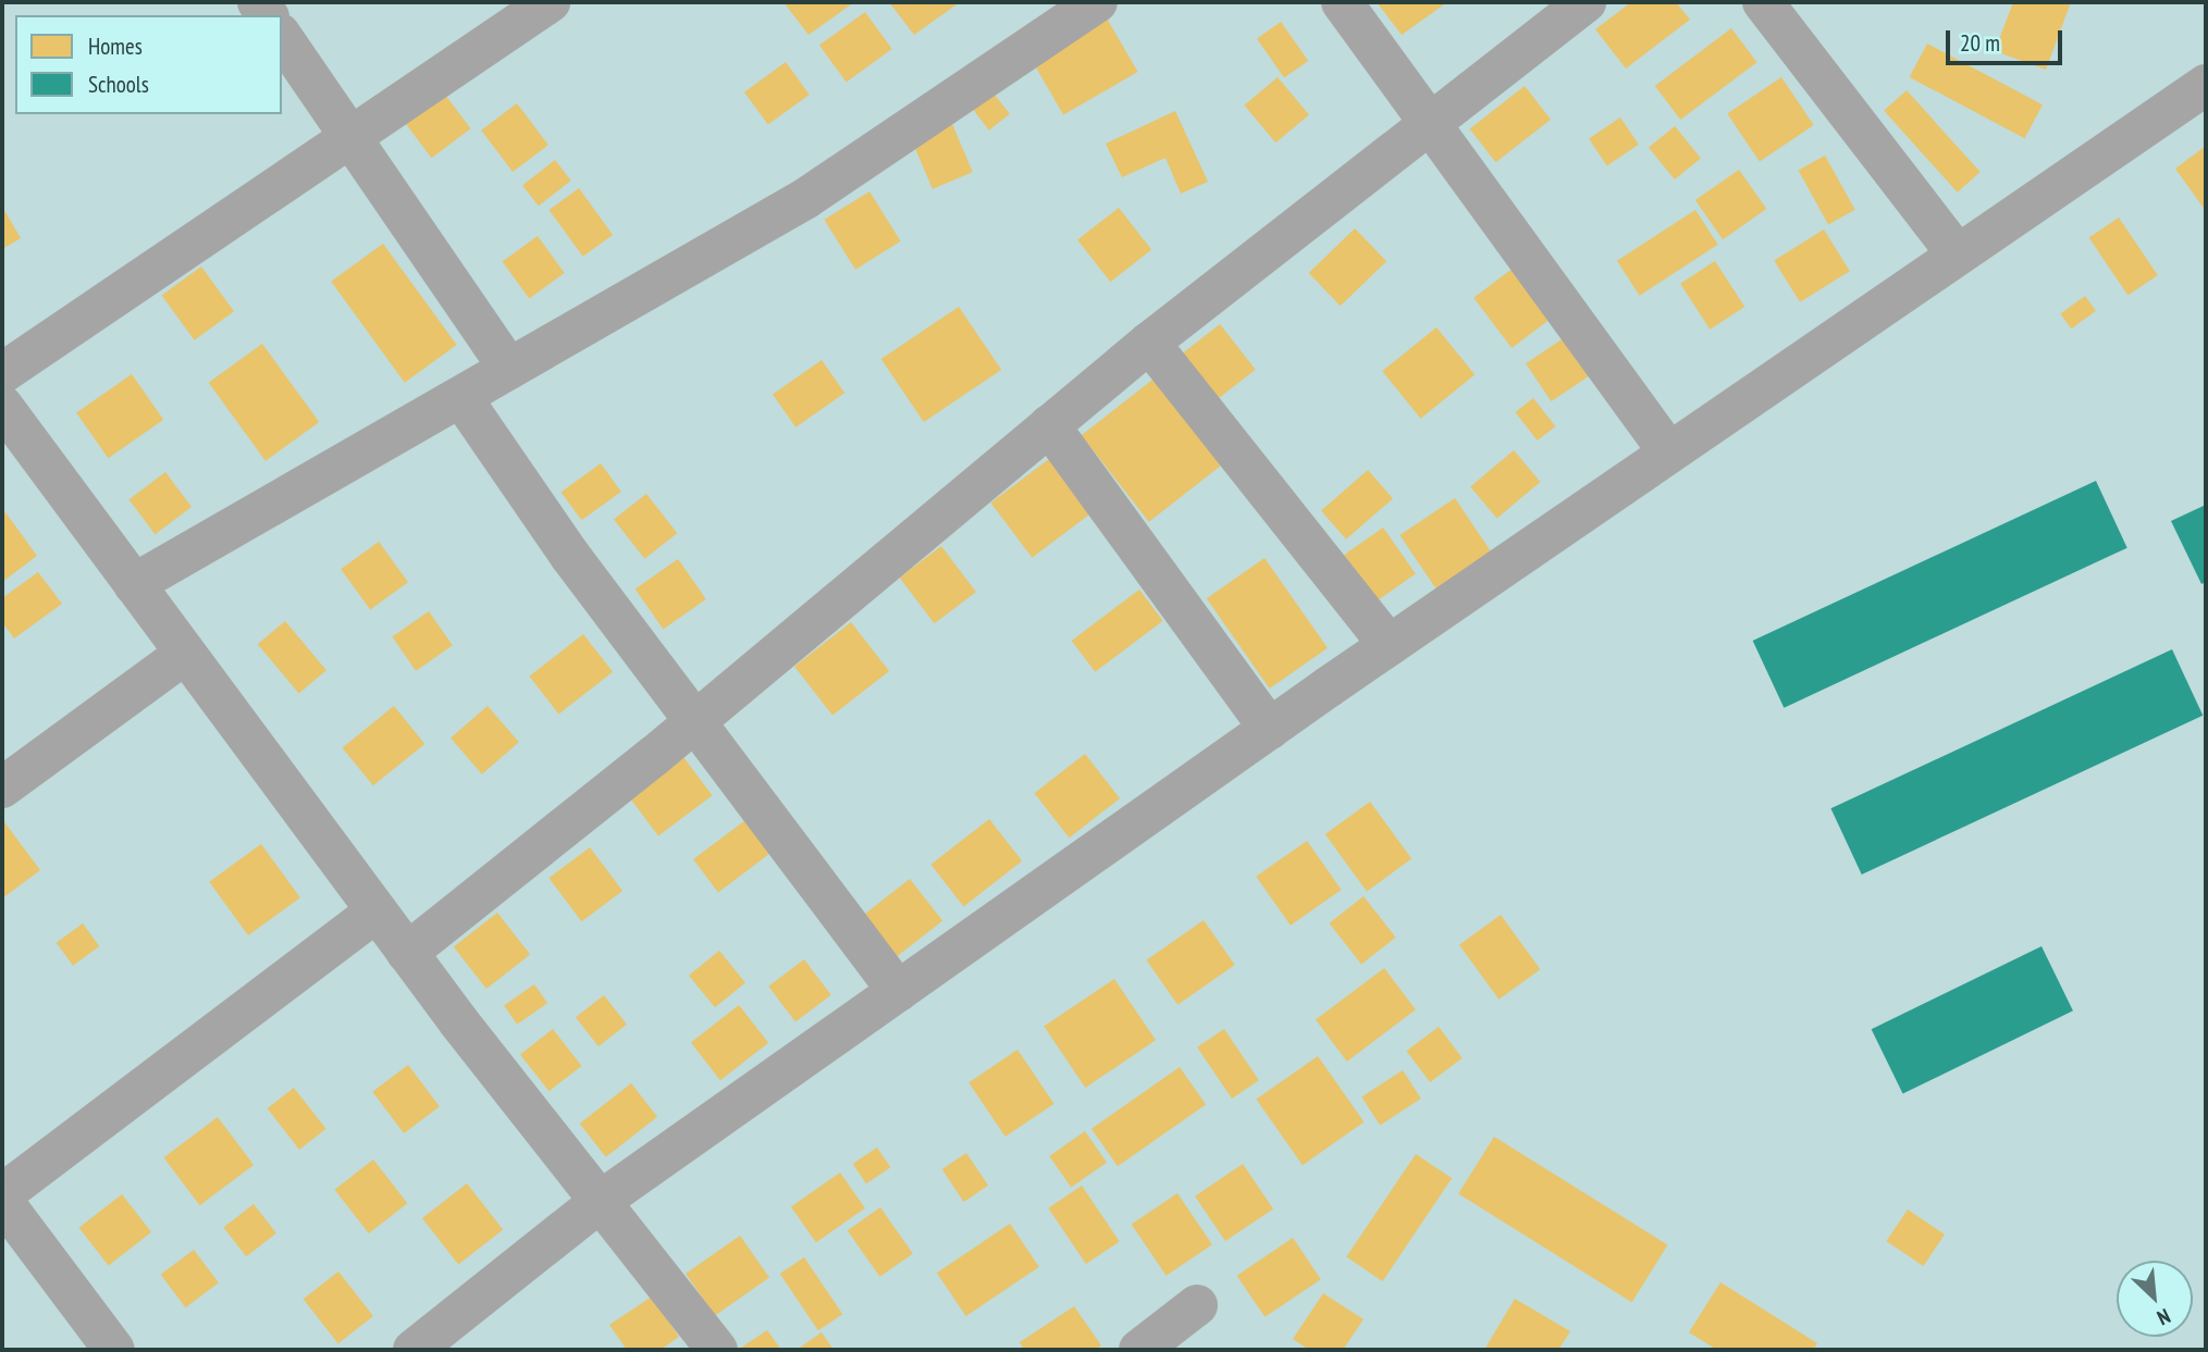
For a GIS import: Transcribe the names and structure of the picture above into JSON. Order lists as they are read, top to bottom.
{
  "legend": ["Homes", "Schools"],
  "scale_bar": "20 m",
  "north": "bottom right"
}
